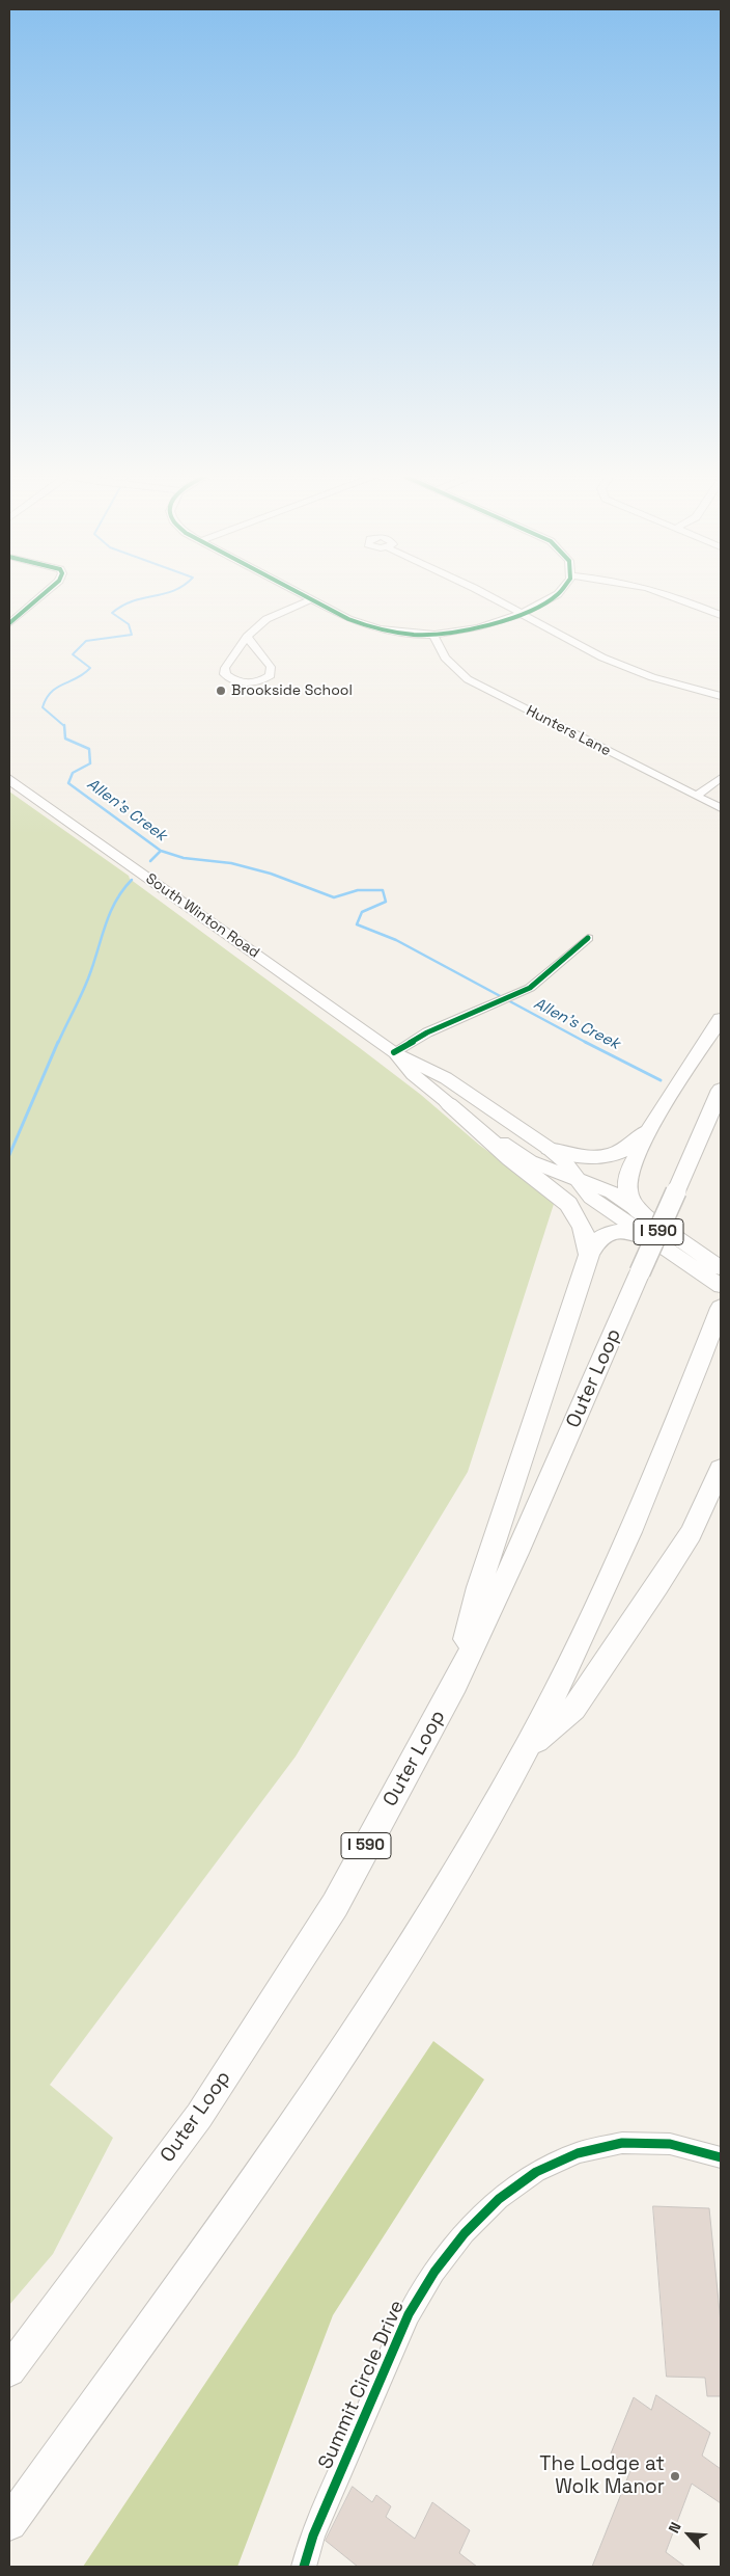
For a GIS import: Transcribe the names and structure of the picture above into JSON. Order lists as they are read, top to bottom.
{
  "streets": {
    "highway": ["I 590", "Outer Loop"],
    "main road": ["South Winton Road"],
    "street": ["Hunters Lane", "Summit Circle Drive"]
  },
  "water": ["Allen's Creek"],
  "places": ["Brookside School", "The Lodge at Wolk Manor"],
  "north": "top left"
}
